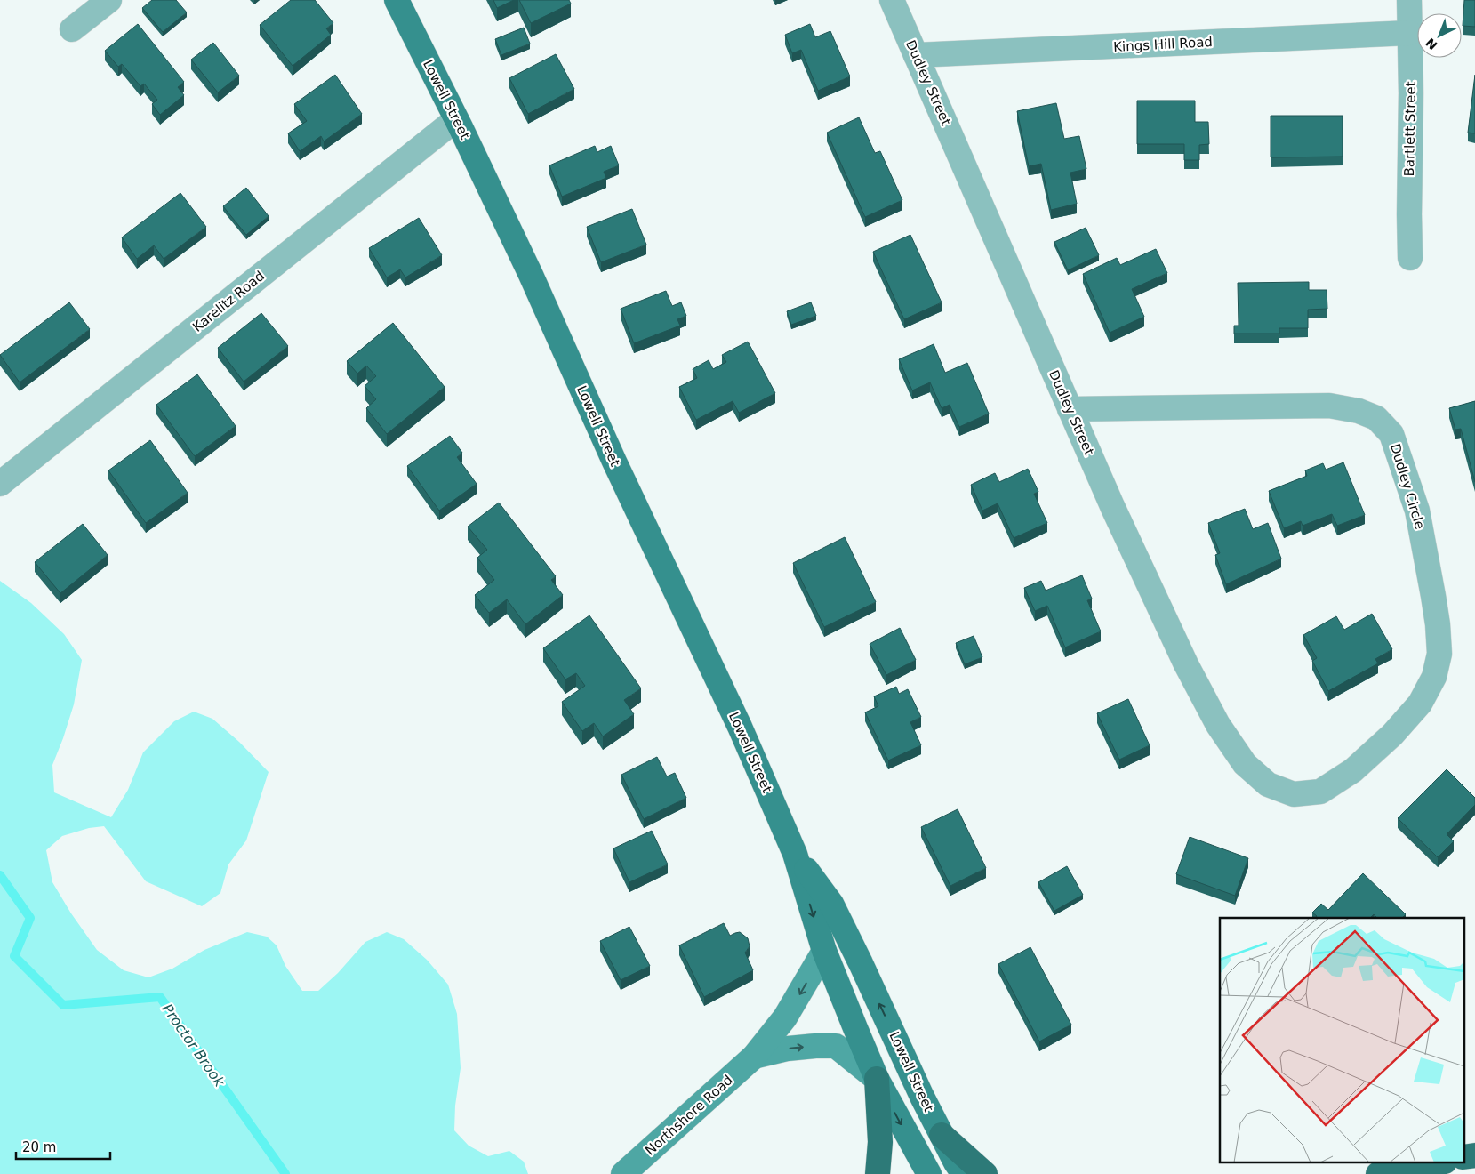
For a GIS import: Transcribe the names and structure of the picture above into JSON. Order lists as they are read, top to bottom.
{
  "streets": {
    "main road": ["Lowell Street"],
    "street": [
      "Kings Hill Road",
      "Dudley Street",
      "Bartlett Street",
      "Karelitz Road",
      "Dudley Circle",
      "Northshore Road"
    ]
  },
  "crossings": [
    ["Kings Hill Road", "Dudley Street"],
    ["Kings Hill Road", "Bartlett Street"],
    ["Dudley Street", "Dudley Circle"],
    ["Lowell Street", "Karelitz Road"],
    ["Lowell Street", "Northshore Road"]
  ],
  "water": ["Proctor Brook"],
  "scale_bar": "20 m",
  "north": "bottom left"
}
